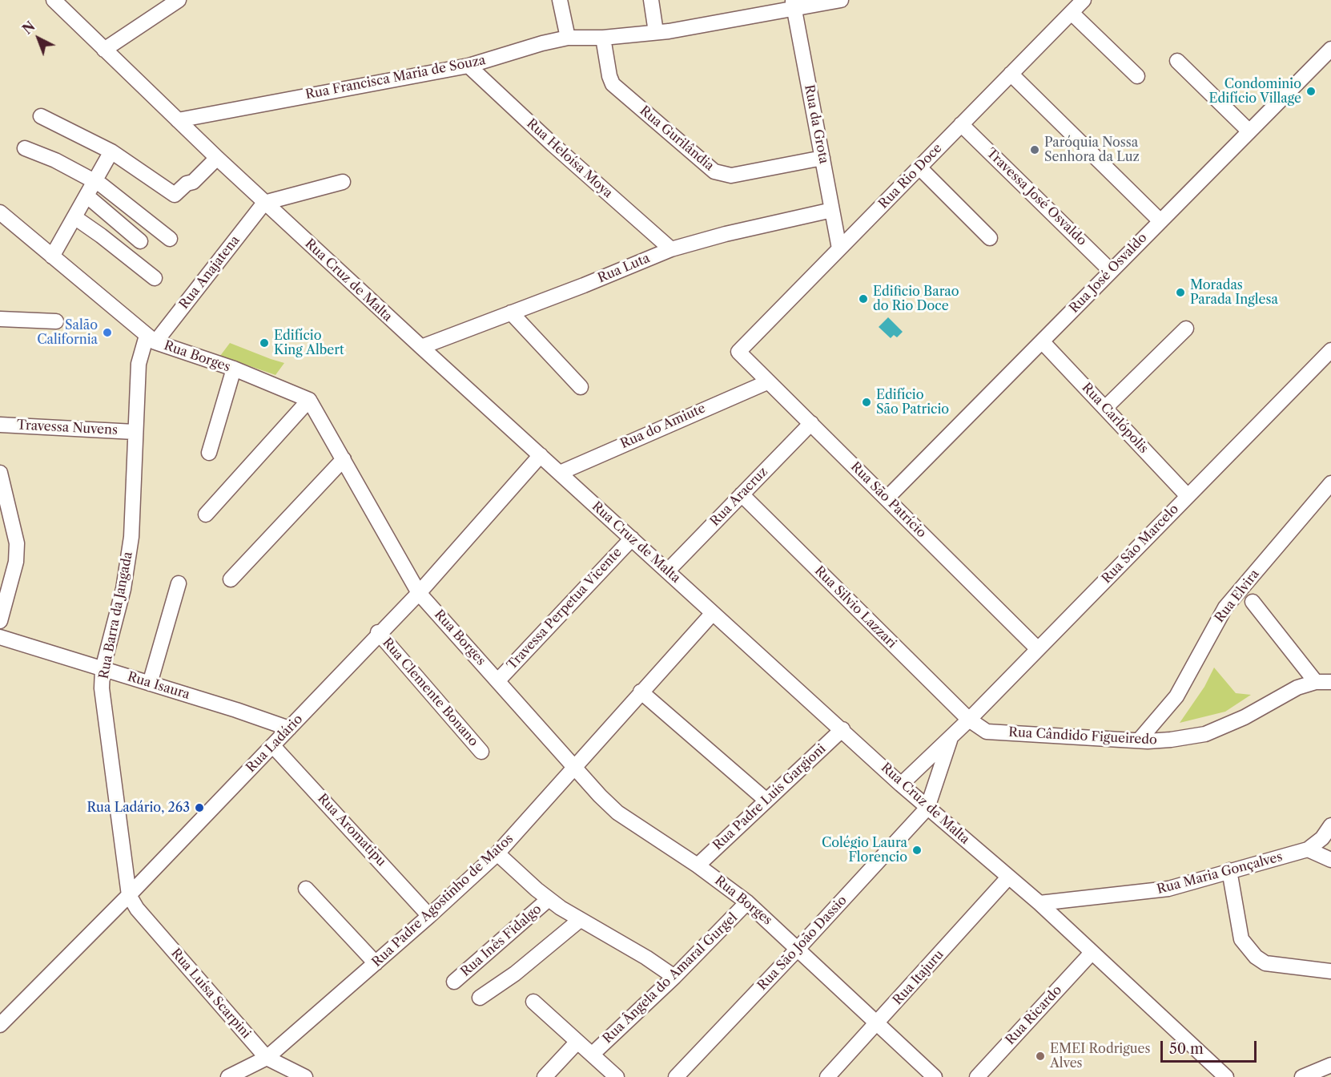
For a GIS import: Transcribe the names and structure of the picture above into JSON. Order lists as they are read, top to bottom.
{
  "streets": {
    "street": [
      "Rua Francisca Maria de Souza",
      "Rua da Grota",
      "Rua Gurilândia",
      "Rua Heloísa Moya",
      "Rua Rio Doce",
      "Travessa José Osvaldo",
      "Rua Luta",
      "Rua Anajatena",
      "Rua José Osvaldo",
      "Rua Cruz de Malta",
      "Rua Borges",
      "Rua Carlópolis",
      "Rua do Amiute",
      "Travessa Nuvens",
      "Rua Aracruz",
      "Rua São Patrício",
      "Rua São Marcelo",
      "Rua Elvira",
      "Rua Silvio Lazzari",
      "Travessa Perpetua Vicente",
      "Rua Barra da Jangada",
      "Rua Isaura",
      "Rua Clemente Bonano",
      "Rua Cândido Figueiredo",
      "Rua Ladário",
      "Rua Padre Luís Gargioni",
      "Rua Aromatipu",
      "Rua Maria Gonçalves",
      "Rua Padre Agostinho de Matos",
      "Rua Inês Fidalgo",
      "Rua São João Dassio",
      "Rua Itajuru",
      "Rua Ângela do Amaral Gurgel",
      "Rua Luísa Scarpini",
      "Rua Ricardo"
    ]
  },
  "crossings": [
    ["Rua Francisca Maria de Souza", "Rua da Grota"],
    ["Rua Francisca Maria de Souza", "Rua Gurilândia"],
    ["Rua Francisca Maria de Souza", "Rua Heloísa Moya"],
    ["Rua Francisca Maria de Souza", "Rua Cruz de Malta"],
    ["Rua da Grota", "Rua Gurilândia"],
    ["Rua da Grota", "Rua Rio Doce"],
    ["Rua da Grota", "Rua Luta"],
    ["Rua Heloísa Moya", "Rua Luta"],
    ["Rua Rio Doce", "Travessa José Osvaldo"],
    ["Rua Rio Doce", "Rua São Patrício"],
    ["Travessa José Osvaldo", "Rua José Osvaldo"],
    ["Rua Luta", "Rua Cruz de Malta"],
    ["Rua Anajatena", "Rua Cruz de Malta"],
    ["Rua Anajatena", "Rua Borges"],
    ["Rua Anajatena", "Rua Barra da Jangada"],
    ["Rua José Osvaldo", "Rua Carlópolis"],
    ["Rua José Osvaldo", "Rua São Patrício"],
    ["Rua Cruz de Malta", "Rua do Amiute"],
    ["Rua Cruz de Malta", "Rua Aracruz"],
    ["Rua Cruz de Malta", "Rua São Marcelo"],
    ["Rua Cruz de Malta", "Travessa Perpetua Vicente"],
    ["Rua Cruz de Malta", "Rua Ladário"],
    ["Rua Cruz de Malta", "Rua Padre Luís Gargioni"],
    ["Rua Cruz de Malta", "Rua Maria Gonçalves"],
    ["Rua Cruz de Malta", "Rua Padre Agostinho de Matos"],
    ["Rua Cruz de Malta", "Rua São João Dassio"],
    ["Rua Cruz de Malta", "Rua Itajuru"],
    ["Rua Cruz de Malta", "Rua Ricardo"],
    ["Rua Borges", "Travessa Perpetua Vicente"],
    ["Rua Borges", "Rua Barra da Jangada"],
    ["Rua Borges", "Rua Ladário"],
    ["Rua Borges", "Rua Padre Luís Gargioni"],
    ["Rua Borges", "Rua Padre Agostinho de Matos"],
    ["Rua Borges", "Rua São João Dassio"],
    ["Rua Borges", "Rua Itajuru"],
    ["Rua Borges", "Rua Ângela do Amaral Gurgel"],
    ["Rua Carlópolis", "Rua São Marcelo"],
    ["Rua do Amiute", "Rua São Patrício"],
    ["Travessa Nuvens", "Rua Barra da Jangada"],
    ["Rua Aracruz", "Rua São Patrício"],
    ["Rua Aracruz", "Rua Silvio Lazzari"],
    ["Rua São Patrício", "Rua São Marcelo"],
    ["Rua São Marcelo", "Rua Silvio Lazzari"],
    ["Rua São Marcelo", "Rua Cândido Figueiredo"],
    ["Rua São Marcelo", "Rua São João Dassio"],
    ["Rua Elvira", "Rua Cândido Figueiredo"],
    ["Rua Silvio Lazzari", "Rua Cândido Figueiredo"],
    ["Rua Barra da Jangada", "Rua Isaura"],
    ["Rua Barra da Jangada", "Rua Ladário"],
    ["Rua Barra da Jangada", "Rua Luísa Scarpini"],
    ["Rua Isaura", "Rua Ladário"],
    ["Rua Clemente Bonano", "Rua Ladário"],
    ["Rua Ladário", "Rua Aromatipu"],
    ["Rua Ladário", "Rua Luísa Scarpini"],
    ["Rua Aromatipu", "Rua Padre Agostinho de Matos"],
    ["Rua Padre Agostinho de Matos", "Rua Luísa Scarpini"]
  ],
  "places": [
    "Condominio Edifício Village",
    "Paróquia Nossa Senhora da Luz",
    "Moradas Parada Inglesa",
    "Edificio Barao do Rio Doce",
    "Salão California",
    "Edifício King Albert",
    "Edifício São Patricio",
    "Rua Ladário, 263",
    "Colégio Laura Florencio",
    "EMEI Rodrigues Alves"
  ],
  "scale_bar": "50 m",
  "north": "top left"
}
